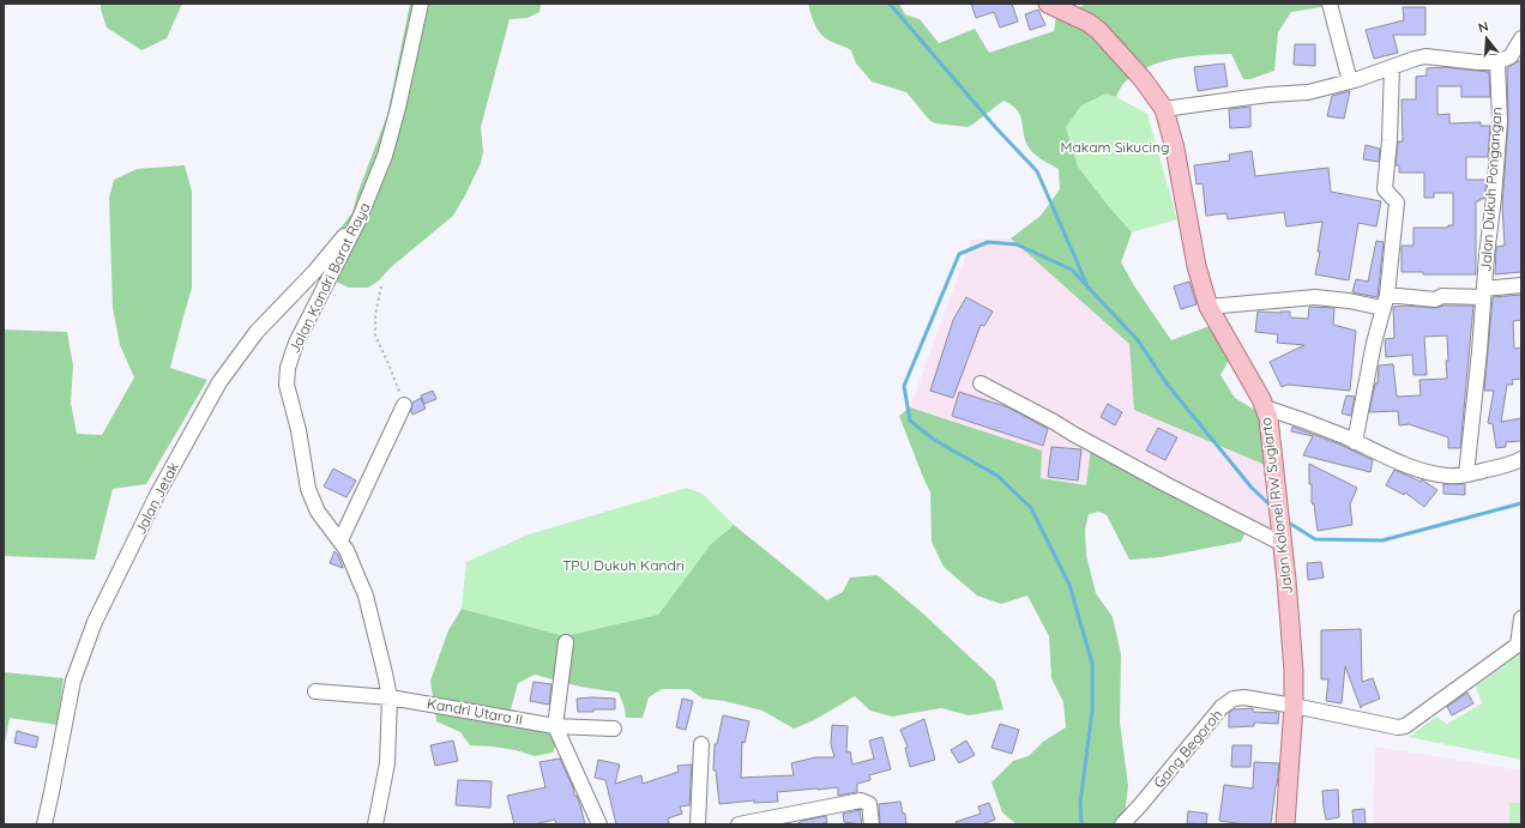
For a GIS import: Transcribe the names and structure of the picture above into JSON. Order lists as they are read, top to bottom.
{
  "streets": {
    "main road": ["Jalan Kolonel RW Sugiarto"],
    "street": [
      "Jalan Dukuh Pongangan",
      "Jalan Kandri Barat Raya",
      "Jalan Jetak",
      "Kandri Utara II",
      "Gang Begoroh"
    ]
  },
  "crossings": [
    ["Jalan Dukuh Pongangan", "Jalan Kolonel RW Sugiarto"],
    ["Jalan Kandri Barat Raya", "Jalan Jetak"],
    ["Jalan Kandri Barat Raya", "Kandri Utara II"],
    ["Jalan Kolonel RW Sugiarto", "Gang Begoroh"]
  ],
  "parks": ["Makam Sikucing", "TPU Dukuh Kandri"],
  "north": "top"
}
